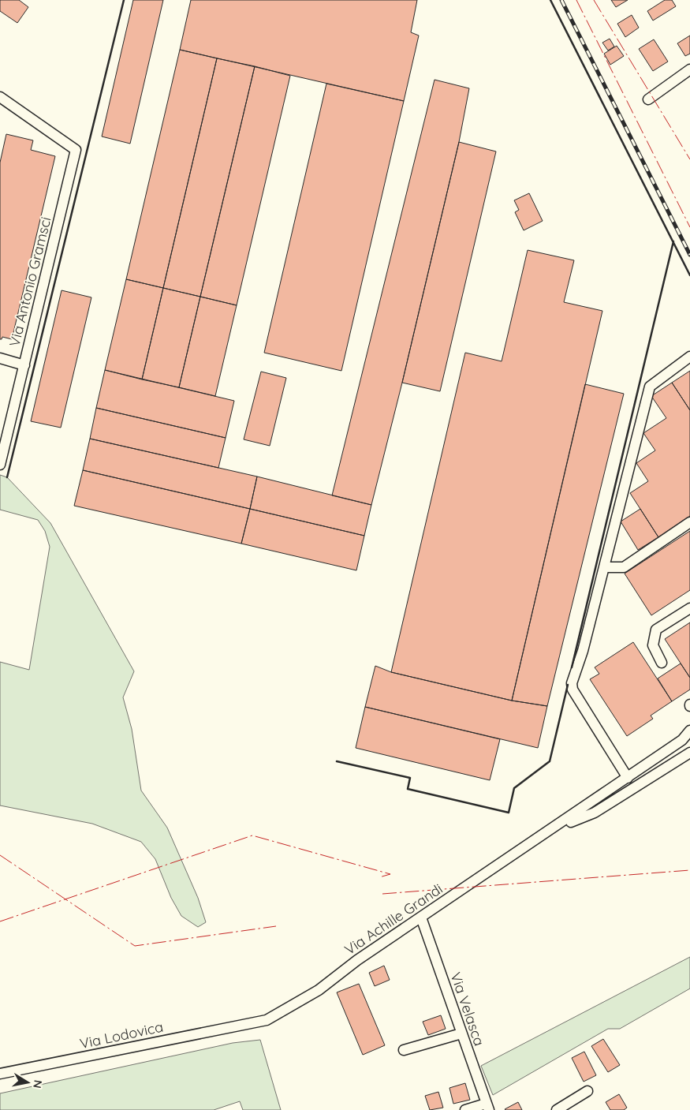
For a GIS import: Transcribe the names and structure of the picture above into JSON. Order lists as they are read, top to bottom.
{
  "streets": {
    "street": [
      "Via Antonio Gramsci",
      "Via Achille Grandi",
      "Via Velasca",
      "Via Lodovica"
    ]
  },
  "crossings": [
    ["Via Achille Grandi", "Via Velasca"],
    ["Via Achille Grandi", "Via Lodovica"]
  ],
  "north": "right"
}
